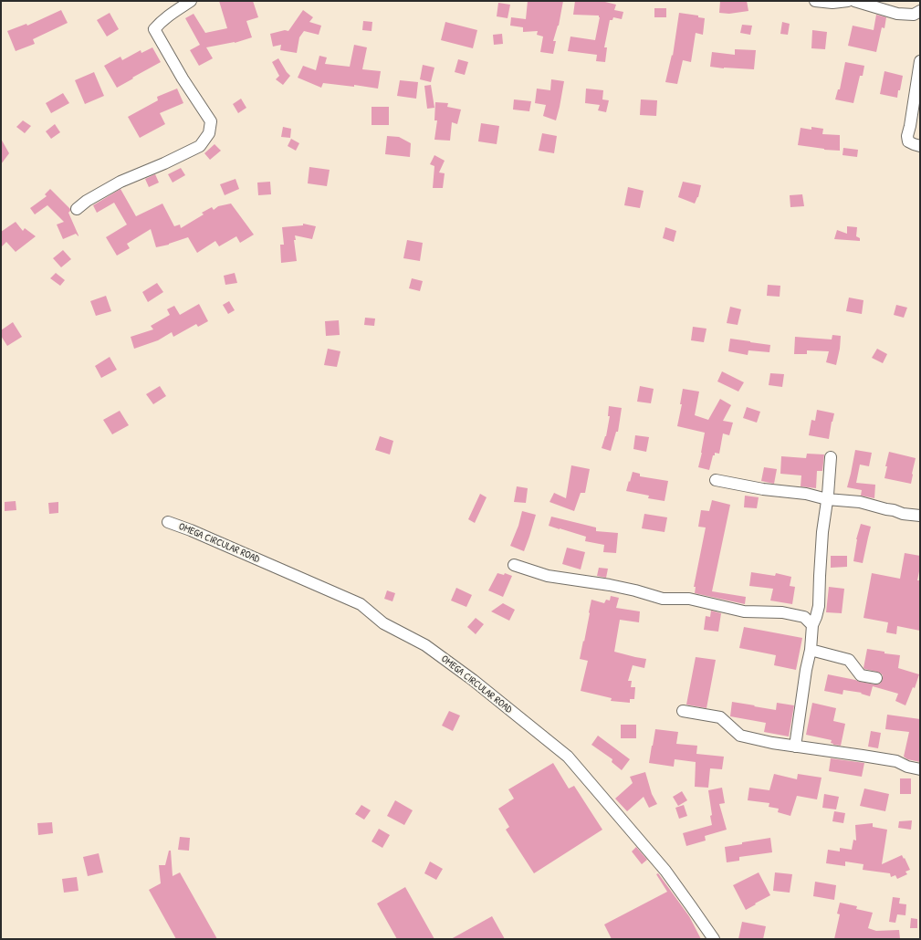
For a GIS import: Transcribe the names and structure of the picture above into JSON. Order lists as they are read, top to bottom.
{
  "streets": {
    "street": ["OMEGA CIRCULAR ROAD"]
  }
}
